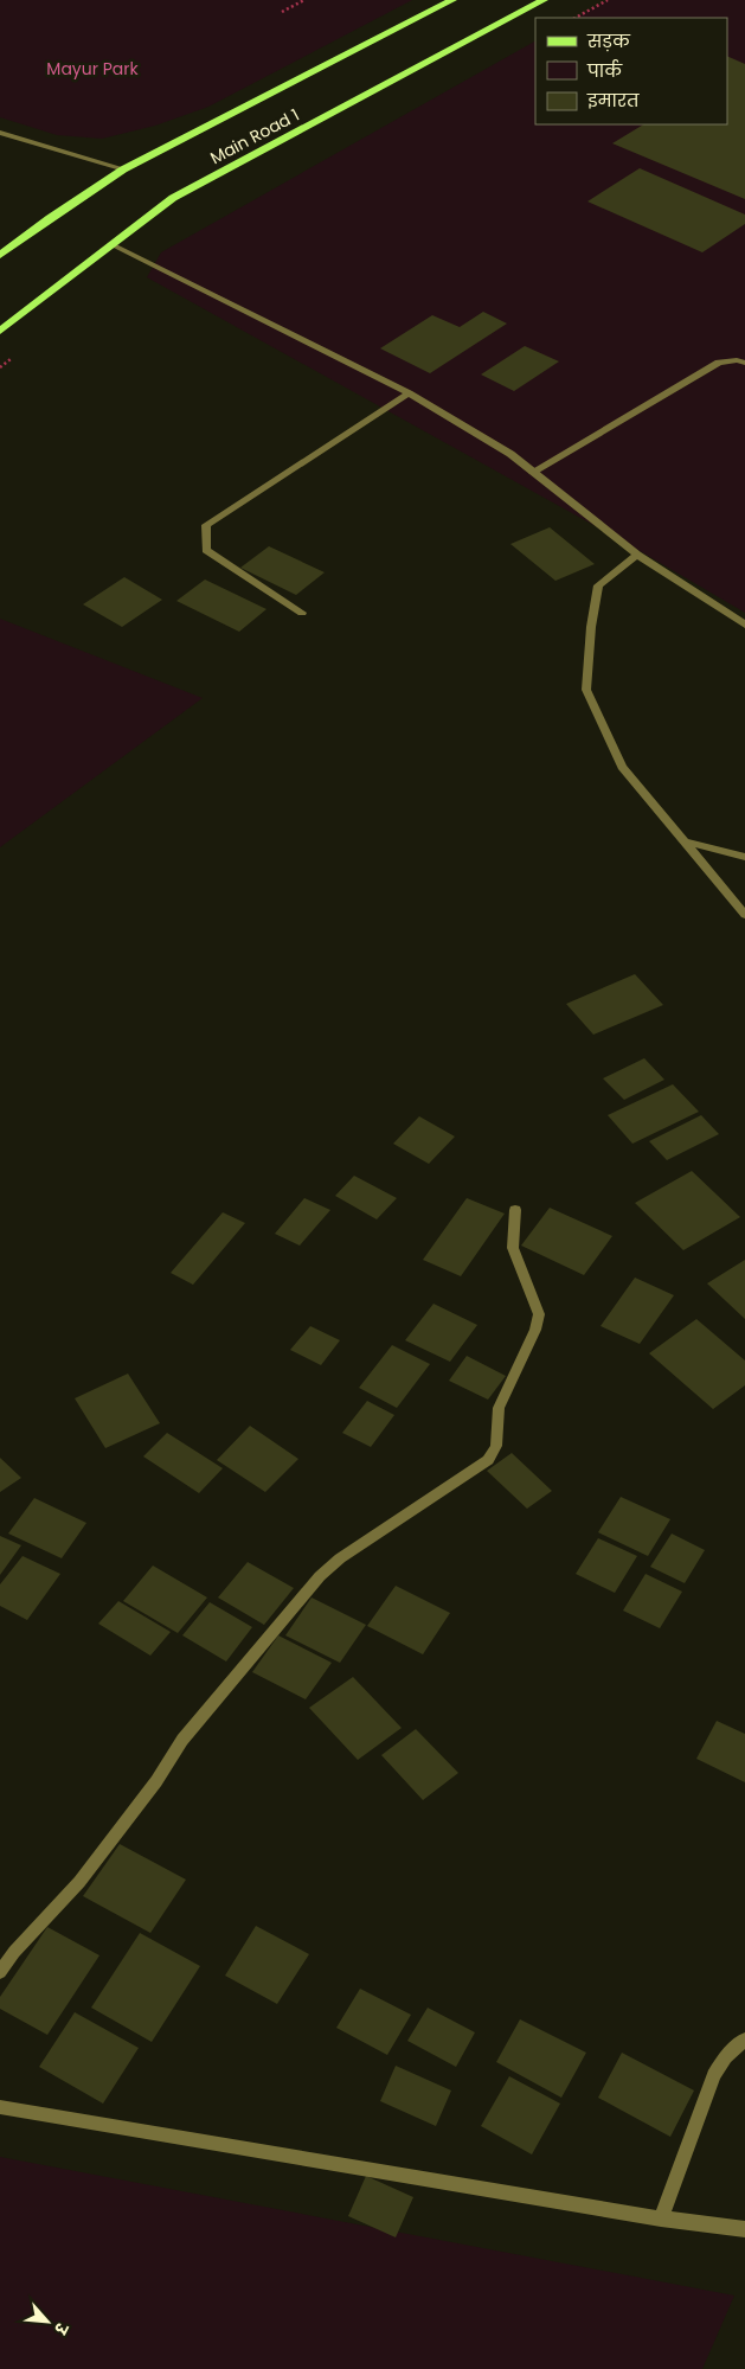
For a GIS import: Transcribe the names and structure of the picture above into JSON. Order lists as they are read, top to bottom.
{
  "streets": {
    "main road": ["Main Road 1"]
  },
  "parks": ["Mayur Park"],
  "legend": ["सड़क", "पार्क", "इमारत"],
  "north": "bottom right"
}
